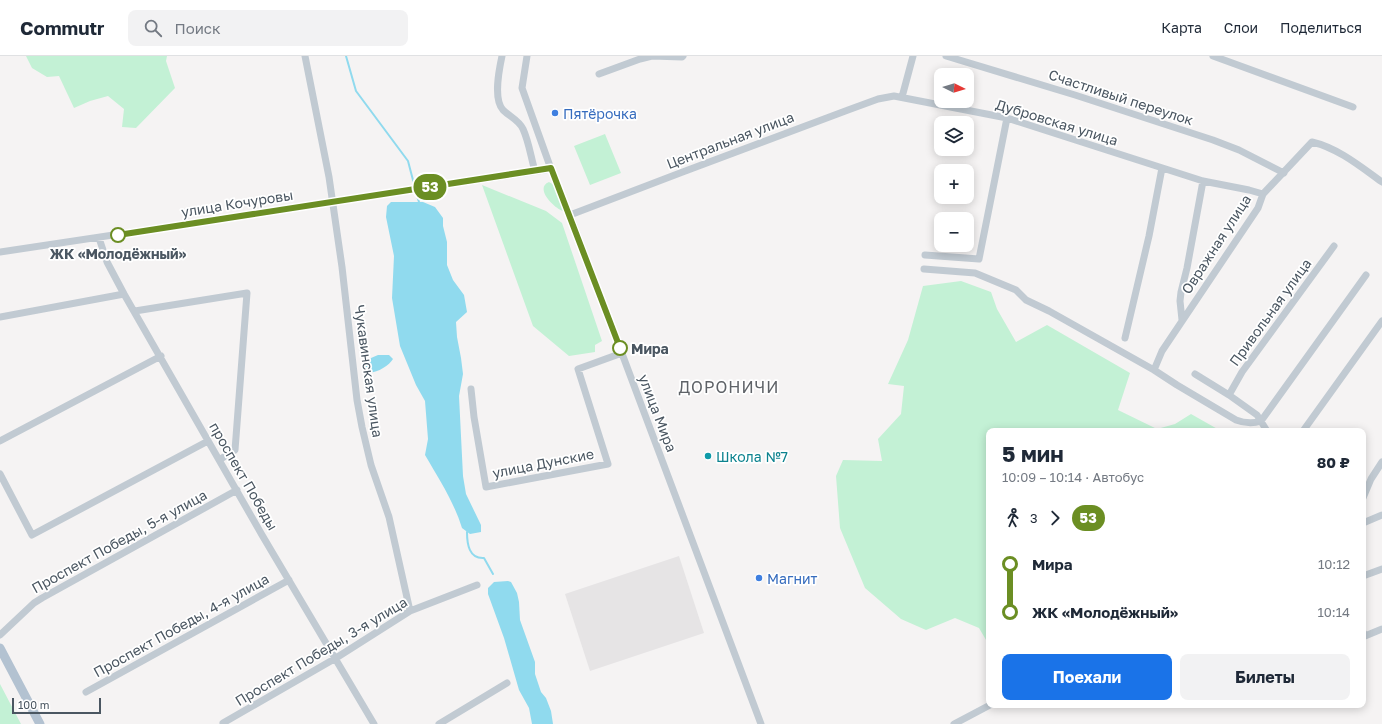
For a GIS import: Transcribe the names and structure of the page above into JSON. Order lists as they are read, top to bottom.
{
  "streets": {
    "street": [
      "Счастливый переулок",
      "Дубровская улица",
      "Центральная улица",
      "улица Кочуровы",
      "Овражная улица",
      "Привольная улица",
      "Чукавинская улица",
      "улица Мира",
      "улица Дунские",
      "проспект Победы",
      "Проспект Победы, 5-я улица",
      "Проспект Победы, 4-я улица",
      "Проспект Победы, 3-я улица"
    ]
  },
  "crossings": [
    ["Счастливый переулок", "Овражная улица"],
    ["Дубровская улица", "Центральная улица"],
    ["Дубровская улица", "Овражная улица"],
    ["Центральная улица", "улица Мира"],
    ["улица Кочуровы", "Чукавинская улица"],
    ["улица Кочуровы", "улица Мира"],
    ["улица Кочуровы", "проспект Победы"],
    ["Чукавинская улица", "Проспект Победы, 3-я улица"],
    ["улица Мира", "улица Дунские"],
    ["проспект Победы", "Проспект Победы, 5-я улица"],
    ["проспект Победы", "Проспект Победы, 4-я улица"],
    ["проспект Победы", "Проспект Победы, 3-я улица"]
  ],
  "districts": ["ДОРОНИЧИ"],
  "places": [
    "Пятёрочка",
    "ЖК «Молодёжный»",
    "Мира",
    "Школа №7",
    "Магнит"
  ],
  "lines": ["bus line 53"],
  "scale_bar": "100 m",
  "north": "right",
  "page": {
    "header": "Commutr",
    "search": "Поиск",
    "nav": ["Карта", "Слои", "Поделиться"],
    "on_map": "53",
    "map_buttons": ["+", "−"],
    "heading": ["5 мин", "10:09 – 10:14 · Автобус", "80 ₽"],
    "legs": ["3", "53"],
    "list": [
      {
        "name": "Мира",
        "value": "10:12"
      },
      {
        "name": "ЖК «Молодёжный»",
        "value": "10:14"
      }
    ],
    "buttons": ["Поехали", "Билеты"],
    "scale": "100 m"
  }
}
